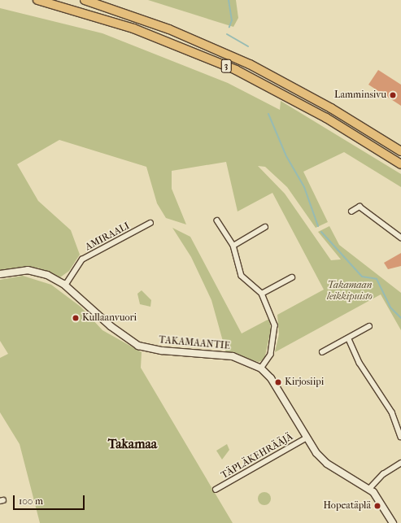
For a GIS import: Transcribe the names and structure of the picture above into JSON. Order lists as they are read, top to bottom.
{
  "streets": {
    "highway": ["3"],
    "street": ["AMIRAALI", "TAKAMAANTIE", "TÄPLÄKEHRÄÄJÄ"]
  },
  "crossings": [
    ["AMIRAALI", "TAKAMAANTIE"],
    ["TAKAMAANTIE", "TÄPLÄKEHRÄÄJÄ"]
  ],
  "districts": ["Takamaa"],
  "parks": ["Takamaan leikkipuisto"],
  "places": [
    "Lamminsivu",
    "Kullaanvuori",
    "Kirjosiipi",
    "Hopeatäplä"
  ],
  "scale_bar": "100 m"
}
